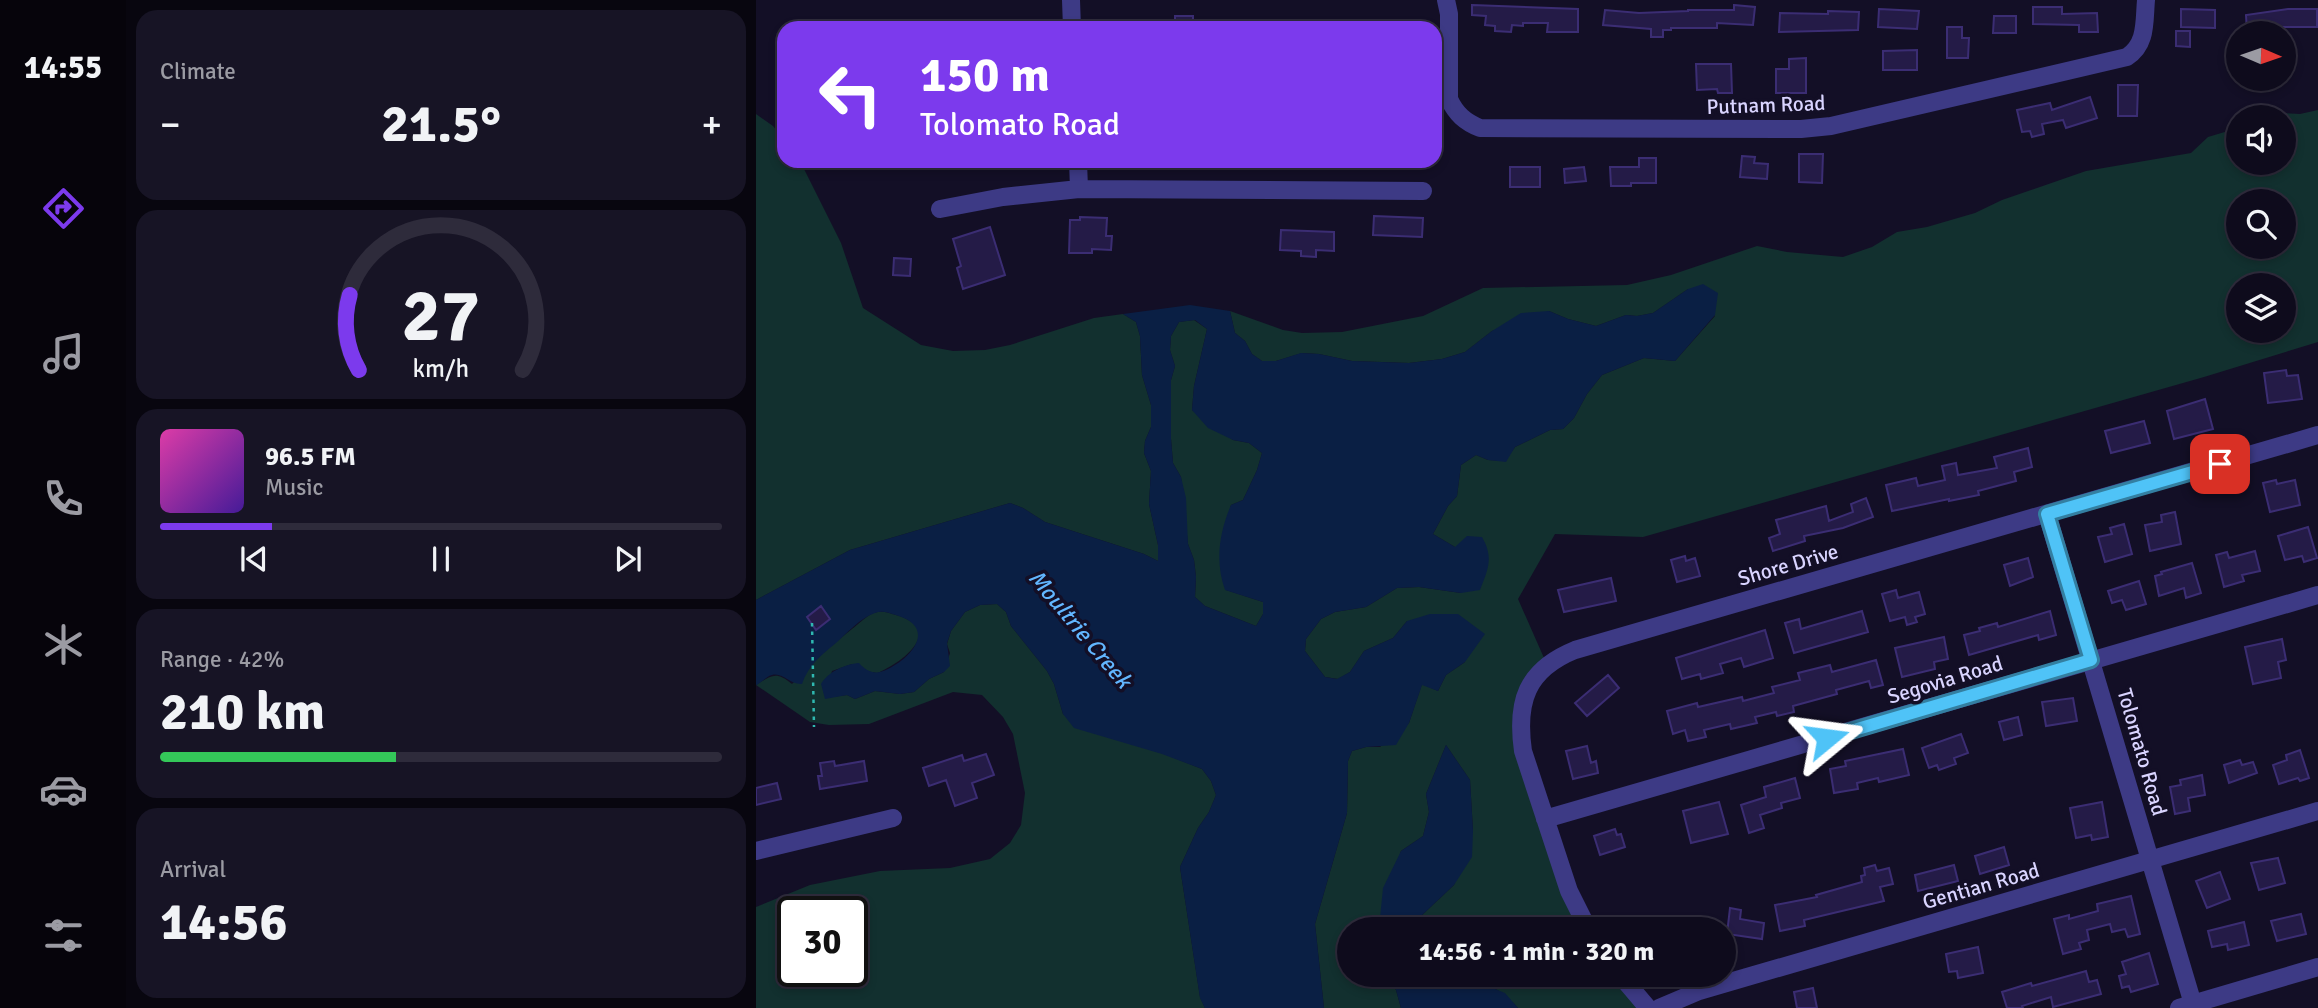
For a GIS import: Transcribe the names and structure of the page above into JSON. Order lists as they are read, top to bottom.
{
  "streets": {
    "street": [
      "Putnam Road",
      "Shore Drive",
      "Segovia Road",
      "Tolomato Road",
      "Gentian Road"
    ]
  },
  "crossings": [
    ["Shore Drive", "Segovia Road"],
    ["Shore Drive", "Tolomato Road"],
    ["Segovia Road", "Tolomato Road"],
    ["Tolomato Road", "Gentian Road"]
  ],
  "water": ["Moultrie Creek"],
  "north": "right",
  "page": {
    "tabs": "14:55",
    "tile": [
      "Climate",
      ["Range · 42%", "210 km"],
      ["Arrival", "14:56"]
    ],
    "turn": ["150 m", "Tolomato Road"],
    "heat": ["−", "21.5°", "+"],
    "song": ["96.5 FM", "Music"],
    "limit": "30",
    "trip": "14:56 · 1 min · 320 m",
    "gauge": ["27", "km/h"]
  }
}
